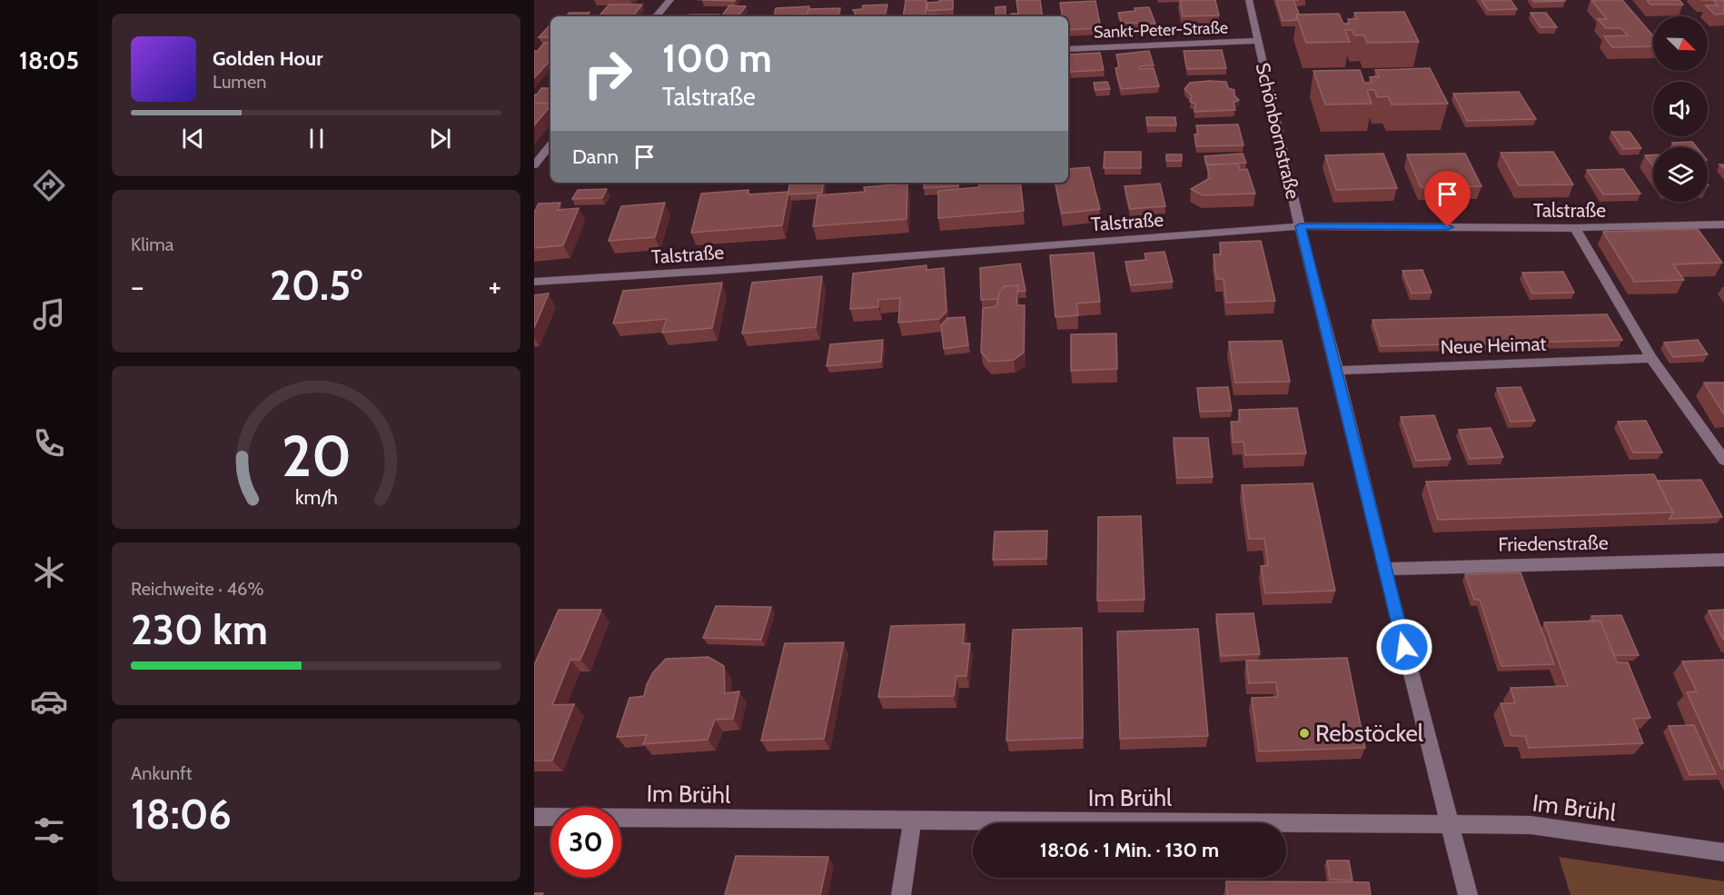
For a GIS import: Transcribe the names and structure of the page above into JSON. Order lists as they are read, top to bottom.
{
  "streets": {
    "street": [
      "Sankt-Peter-Straße",
      "Schönbornstraße",
      "Talstraße",
      "Neue Heimat",
      "Friedenstraße",
      "Im Brühl"
    ]
  },
  "crossings": [
    ["Sankt-Peter-Straße", "Schönbornstraße"],
    ["Schönbornstraße", "Talstraße"],
    ["Schönbornstraße", "Neue Heimat"],
    ["Schönbornstraße", "Friedenstraße"],
    ["Schönbornstraße", "Im Brühl"]
  ],
  "places": ["Rebstöckel"],
  "north": "bottom right",
  "page": {
    "tabs": "18:05",
    "turn": ["100 m", "Talstraße"],
    "song": ["Golden Hour", "Lumen"],
    "then": "Dann",
    "tile": [
      "Klima",
      ["Reichweite · 46%", "230 km"],
      ["Ankunft", "18:06"]
    ],
    "heat": ["−", "20.5°", "+"],
    "limit": "30",
    "trip": "18:06 · 1 Min. · 130 m",
    "gauge": ["20", "km/h"]
  }
}
